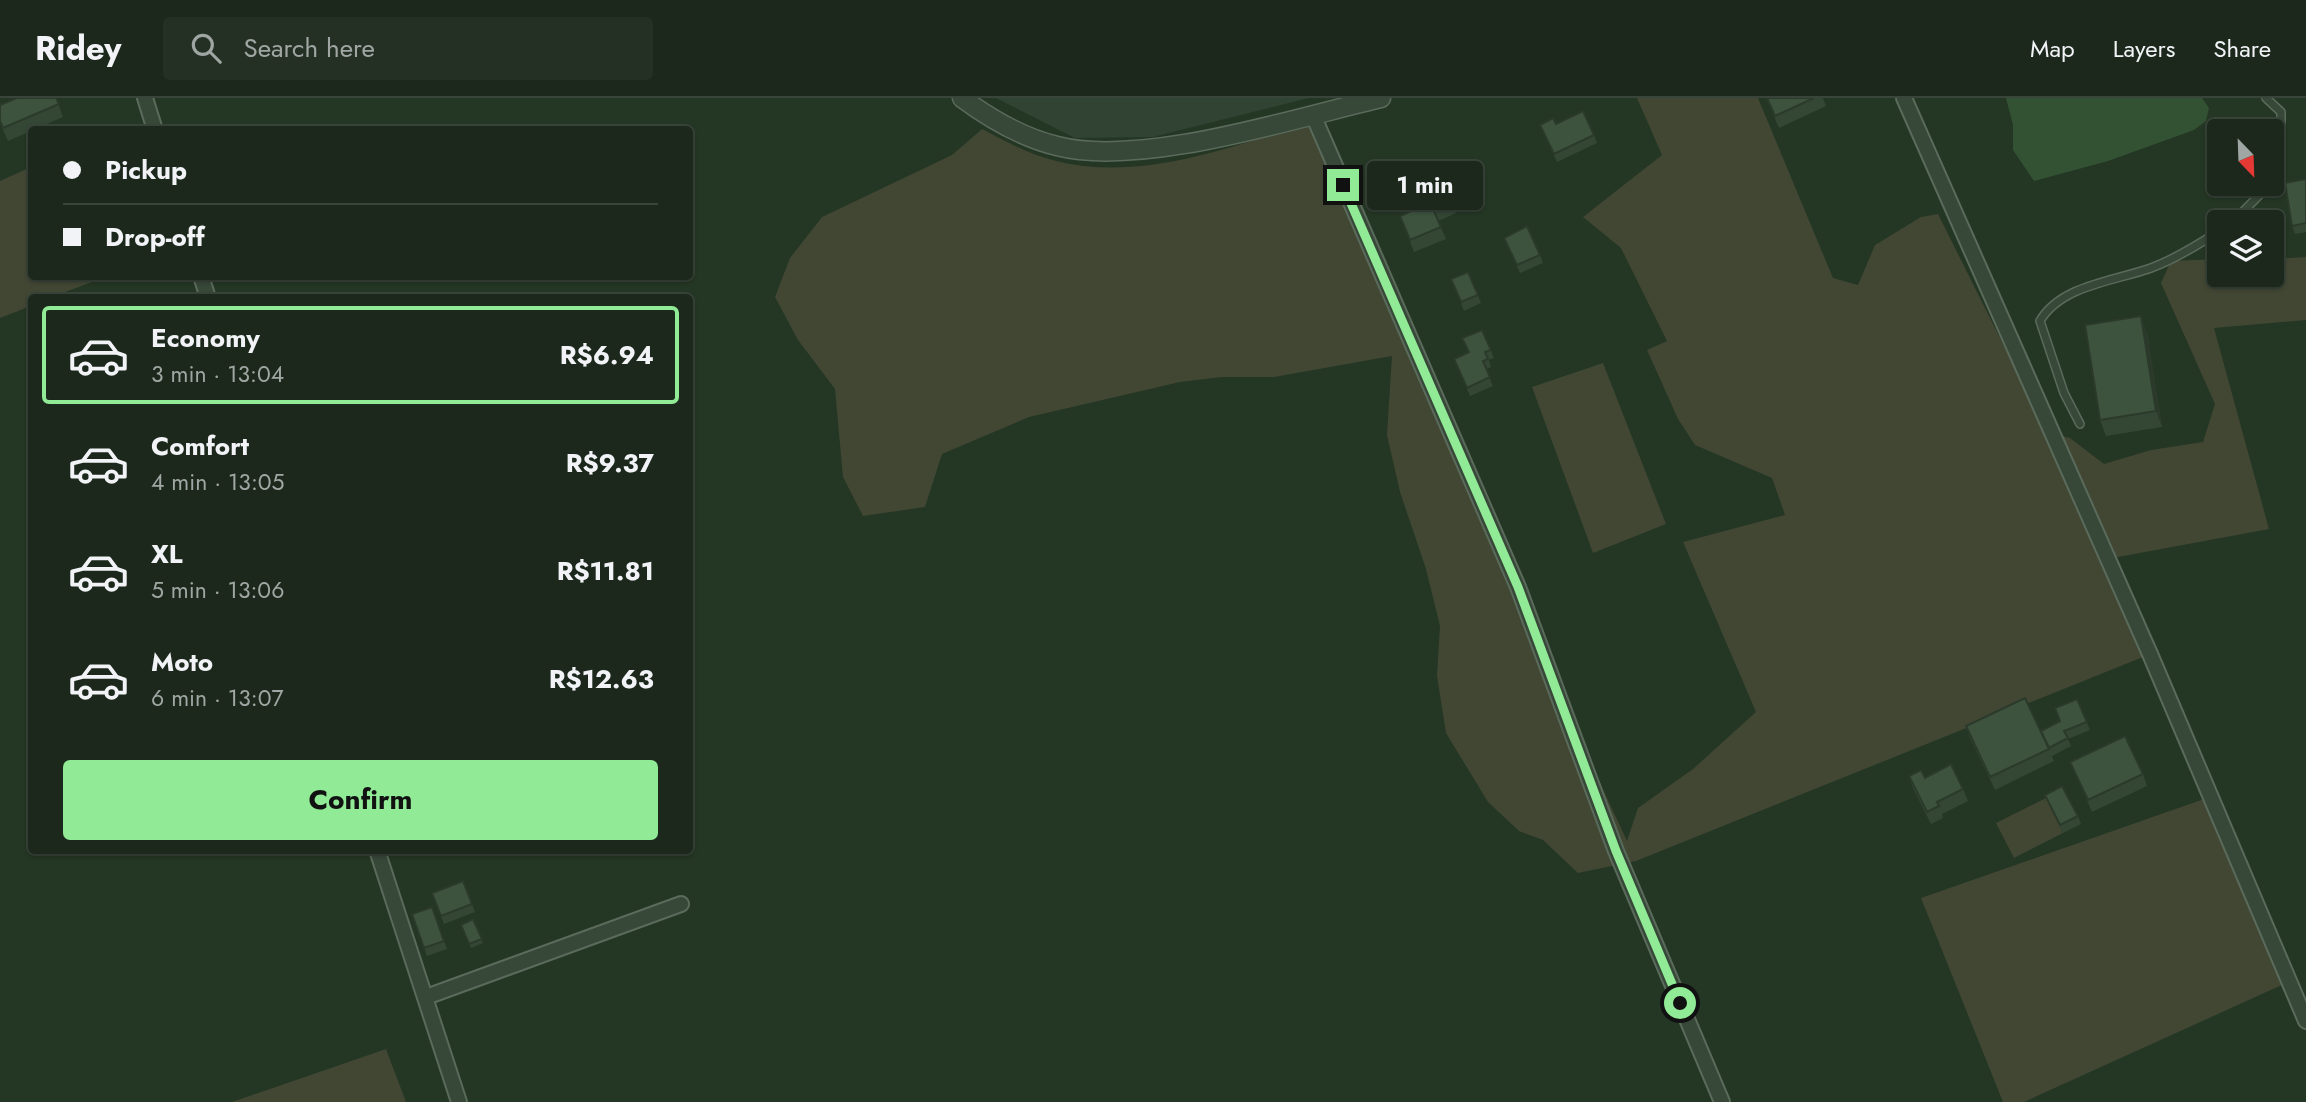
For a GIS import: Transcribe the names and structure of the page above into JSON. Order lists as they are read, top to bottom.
{
  "north": "bottom right",
  "page": {
    "header": "Ridey",
    "search": "Search here",
    "nav": ["Map", "Layers", "Share"],
    "banner": ["Pickup", "Drop-off"],
    "bubble": "1 min",
    "list": [
      {
        "name": "Economy",
        "note": "3 min · 13:04",
        "value": "R$6.94"
      },
      {
        "name": "Comfort",
        "note": "4 min · 13:05",
        "value": "R$9.37"
      },
      {
        "name": "XL",
        "note": "5 min · 13:06",
        "value": "R$11.81"
      },
      {
        "name": "Moto",
        "note": "6 min · 13:07",
        "value": "R$12.63"
      }
    ],
    "buttons": "Confirm"
  }
}
